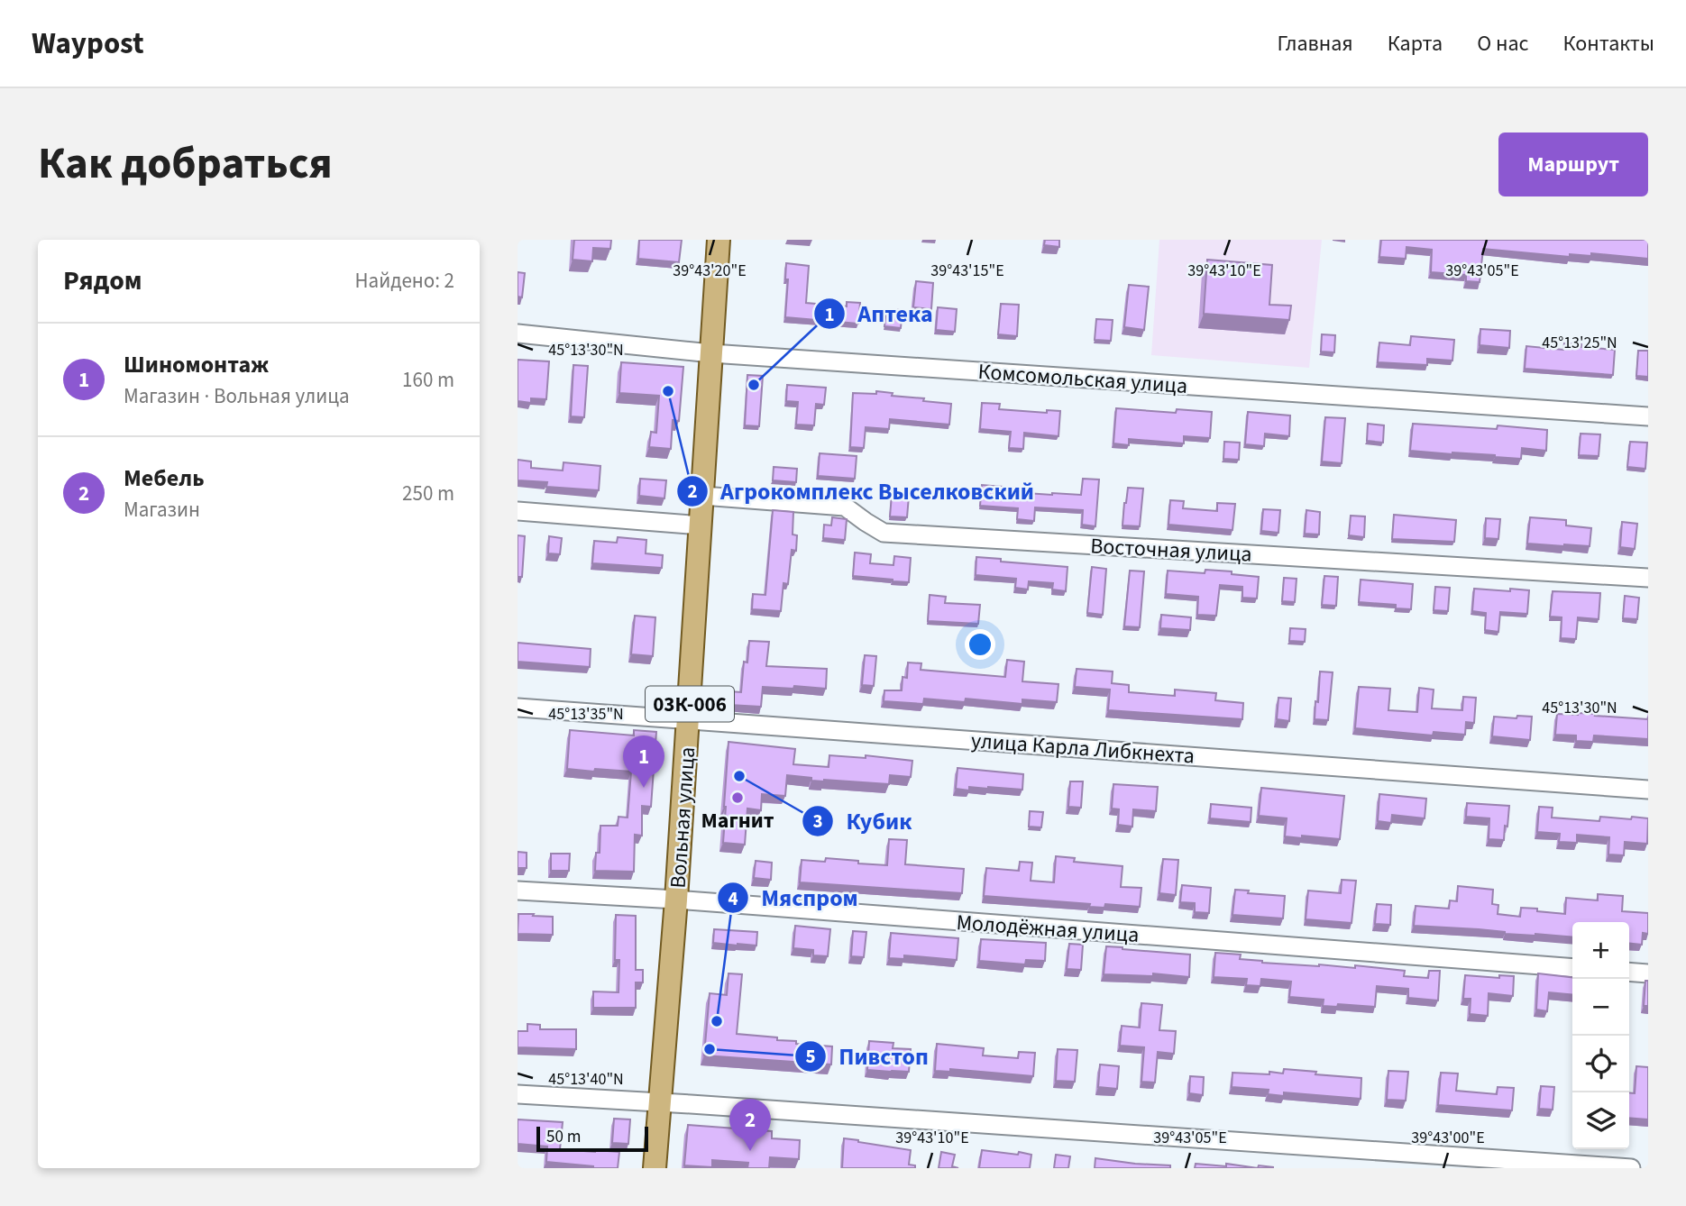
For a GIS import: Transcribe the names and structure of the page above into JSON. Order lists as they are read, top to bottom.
{
  "streets": {
    "main road": ["03К-006", "Вольная улица"],
    "street": [
      "Комсомольская улица",
      "Восточная улица",
      "улица Карла Либкнехта",
      "Молодёжная улица"
    ]
  },
  "crossings": [
    ["Комсомольская улица", "Вольная улица"],
    ["Восточная улица", "Вольная улица"],
    ["улица Карла Либкнехта", "Вольная улица"],
    ["Вольная улица", "Молодёжная улица"]
  ],
  "places": [
    "Аптека",
    "Агрокомплекс Выселковский",
    "Кубик",
    "Магнит",
    "Мяспром",
    "Пивстоп"
  ],
  "scale_bar": "50 m",
  "page": {
    "header": "Waypost",
    "nav": [
      "Главная",
      "Карта",
      "О нас",
      "Контакты"
    ],
    "title": "Как добраться",
    "buttons": "Маршрут",
    "heading": ["Рядом", "Найдено: 2"],
    "list": [
      {
        "mark": "1",
        "name": "Шиномонтаж",
        "note": "Магазин · Вольная улица",
        "value": "160 m"
      },
      {
        "mark": "2",
        "name": "Мебель",
        "note": "Магазин",
        "value": "250 m"
      }
    ],
    "pins": ["1", "2"],
    "map_buttons": ["+", "−"],
    "scale": "50 m"
  },
  "coordinates": [
    "39°43'20\"E",
    "39°43'15\"E",
    "39°43'10\"E",
    "39°43'05\"E",
    "45°13'25\"N",
    "45°13'30\"N",
    "45°13'35\"N",
    "45°13'40\"N",
    "39°43'00\"E"
  ]
}
